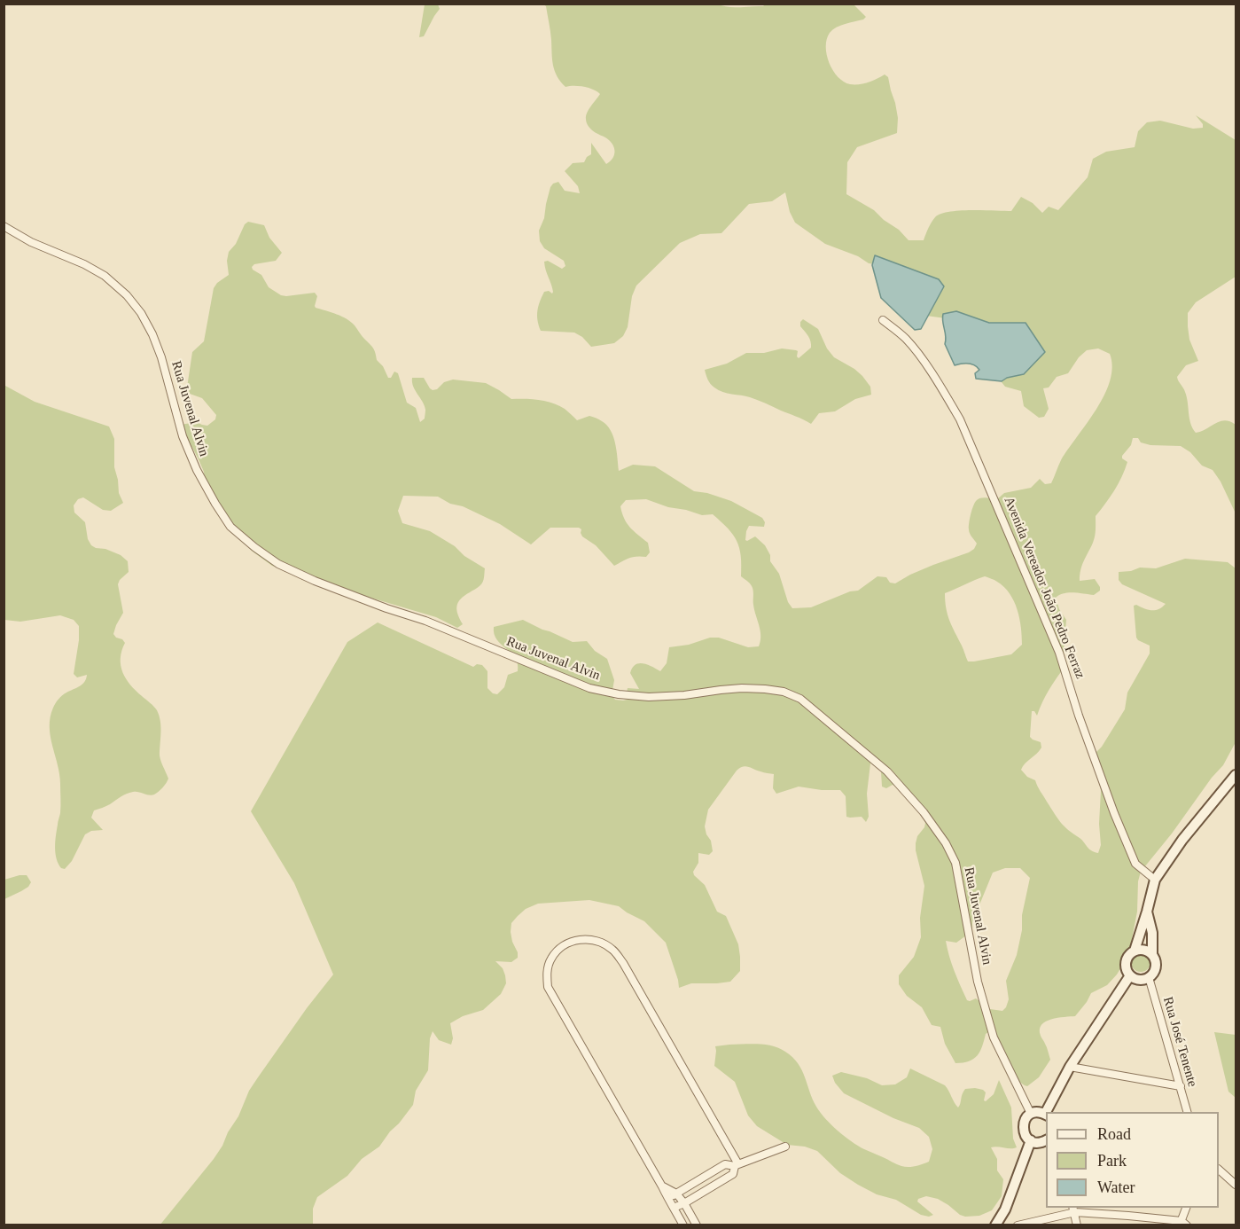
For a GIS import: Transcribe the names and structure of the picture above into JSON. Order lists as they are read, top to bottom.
{
  "streets": {
    "street": ["Rua Juvenal Alvin", "Avenida Vereador João Pedro Ferraz", "Rua José Tenente"]
  },
  "legend": ["Road", "Park", "Water"]
}
